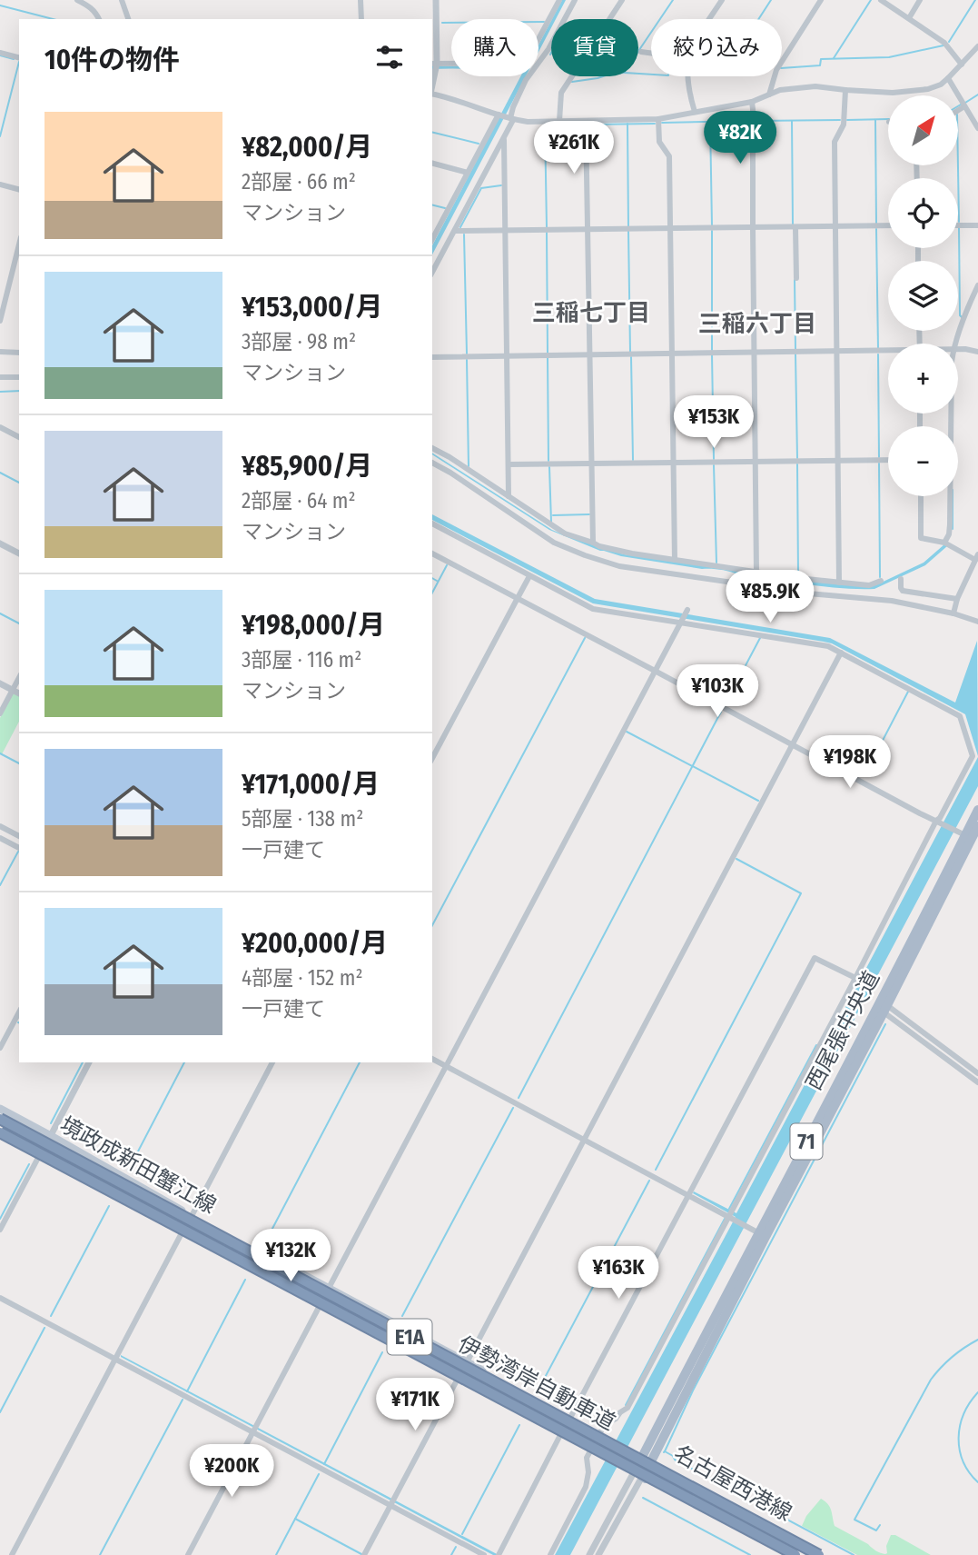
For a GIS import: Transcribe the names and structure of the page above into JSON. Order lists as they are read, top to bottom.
{
  "streets": {
    "highway": ["E1A", "伊勢湾岸自動車道"],
    "main road": [
      "西尾張中央道",
      "71",
      "境政成新田蟹江線",
      "名古屋西港線"
    ]
  },
  "crossings": [
    ["西尾張中央道", "名古屋西港線"],
    ["境政成新田蟹江線", "伊勢湾岸自動車道"],
    ["伊勢湾岸自動車道", "名古屋西港線"]
  ],
  "districts": ["三稲七丁目", "三稲六丁目"],
  "north": "top right",
  "page": {
    "chip": ["購入", "賃貸", "絞り込み"],
    "heading": "10件の物件",
    "map_buttons": ["+", "−"],
    "list": [
      {
        "name": "¥82,000/月",
        "note": "2部屋 · 66 m² · マンション"
      },
      {
        "name": "¥153,000/月",
        "note": "3部屋 · 98 m² · マンション"
      },
      {
        "name": "¥85,900/月",
        "note": "2部屋 · 64 m² · マンション"
      },
      {
        "name": "¥198,000/月",
        "note": "3部屋 · 116 m² · マンション"
      },
      {
        "name": "¥171,000/月",
        "note": "5部屋 · 138 m² · 一戸建て"
      },
      {
        "name": "¥200,000/月",
        "note": "4部屋 · 152 m² · 一戸建て"
      }
    ],
    "price": [
      "¥82K",
      "¥261K",
      "¥153K",
      "¥85.9K",
      "¥103K",
      "¥198K",
      "¥132K",
      "¥163K",
      "¥171K",
      "¥200K"
    ]
  }
}
